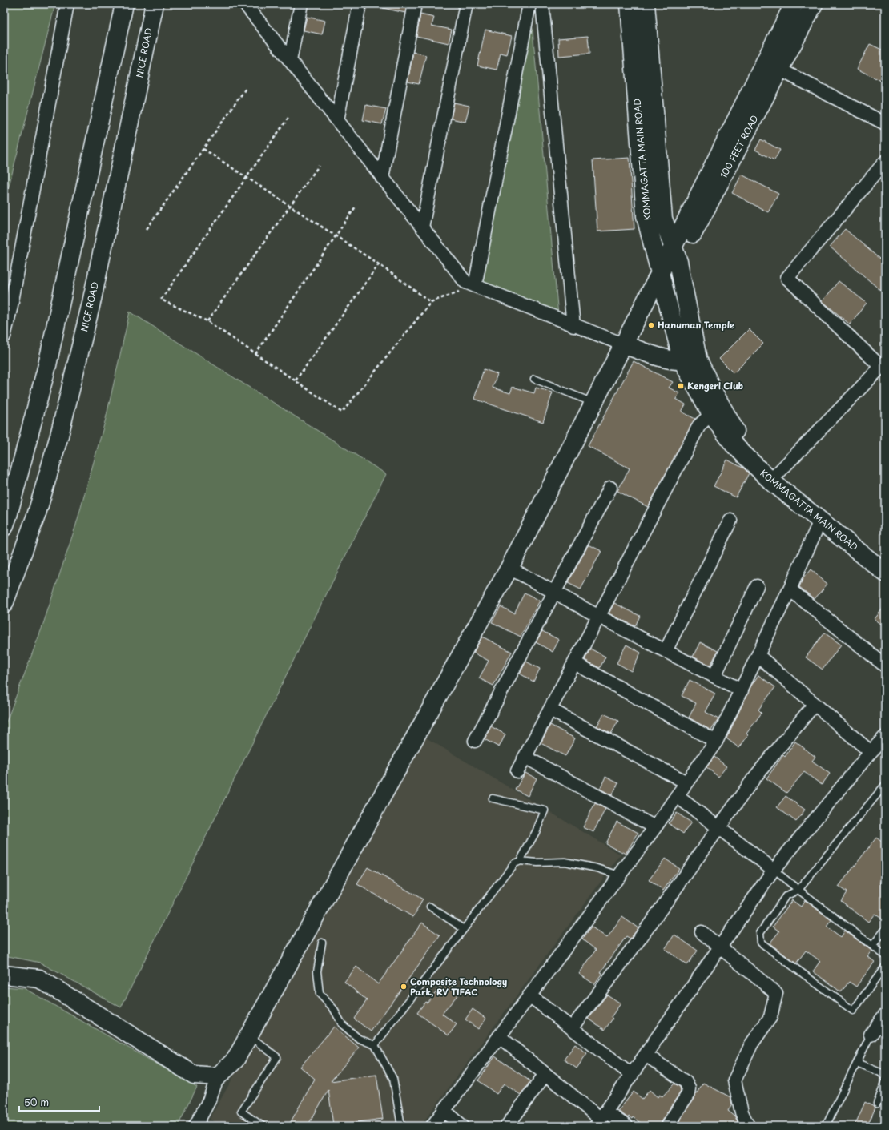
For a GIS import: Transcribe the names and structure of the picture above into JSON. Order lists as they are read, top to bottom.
{
  "streets": {
    "main road": ["NICE ROAD", "100 FEET ROAD", "KOMMAGATTA MAIN ROAD"]
  },
  "crossings": [
    ["100 FEET ROAD", "KOMMAGATTA MAIN ROAD"]
  ],
  "places": {
    "other": ["Hanuman Temple", "Composite Technology Park, RV TIFAC"],
    "transit": ["Kengeri Club"]
  },
  "scale_bar": "50 m"
}
